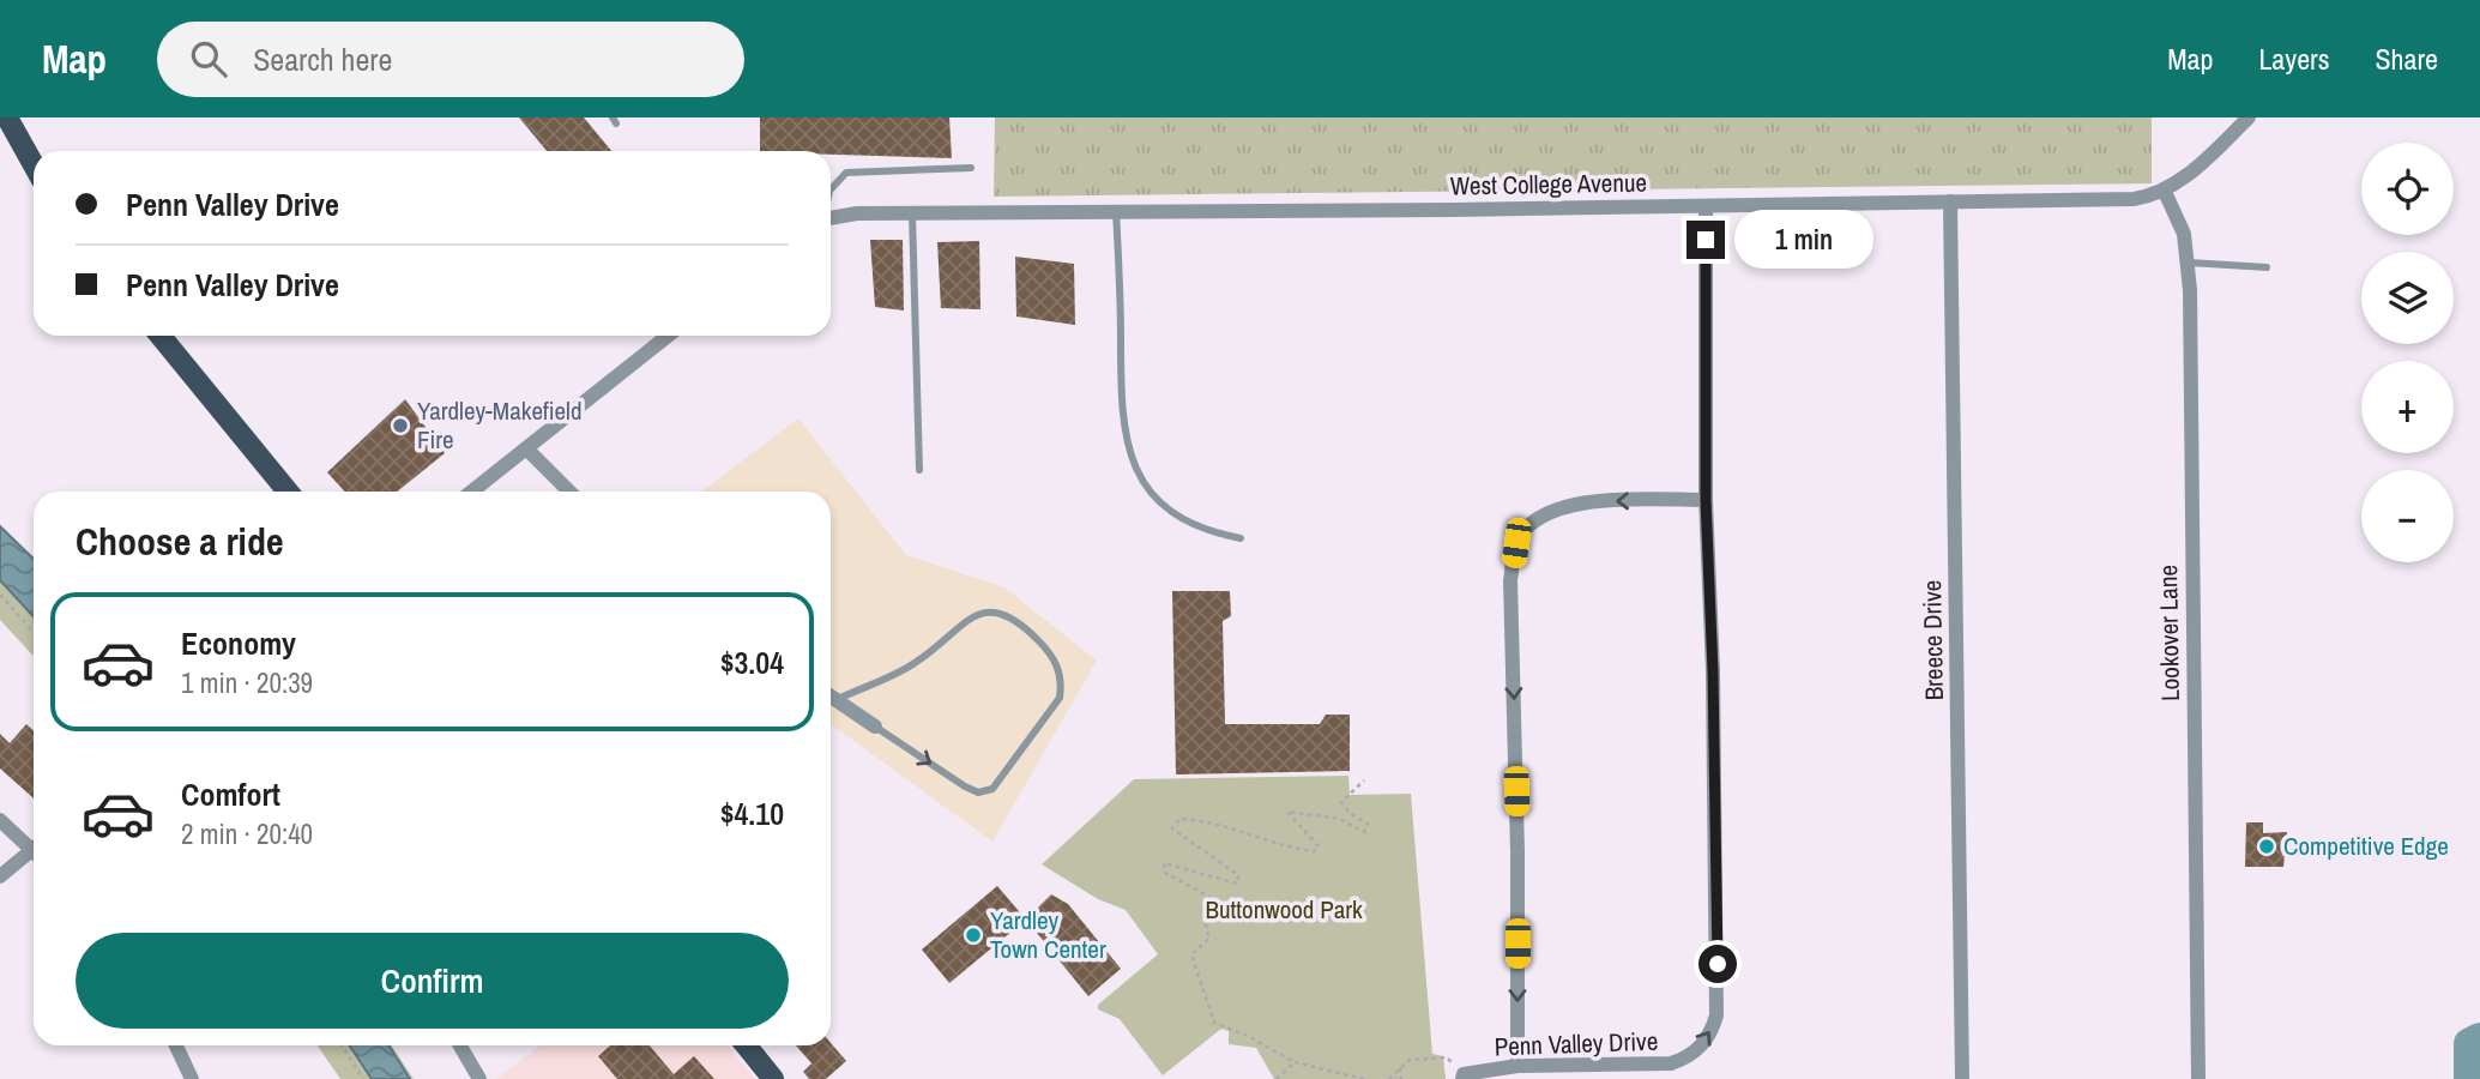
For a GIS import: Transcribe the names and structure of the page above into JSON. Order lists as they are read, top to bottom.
{
  "streets": {
    "street": [
      "West College Avenue",
      "Lookover Lane",
      "Breece Drive",
      "Penn Valley Drive"
    ]
  },
  "crossings": [
    ["West College Avenue", "Lookover Lane"],
    ["West College Avenue", "Breece Drive"],
    ["West College Avenue", "Penn Valley Drive"]
  ],
  "one_way": ["Penn Valley Drive"],
  "parks": ["Buttonwood Park"],
  "places": ["Yardley-Makefield Fire", "Competitive Edge", "Yardley Town Center"],
  "page": {
    "header": "Map",
    "search": "Search here",
    "nav": ["Map", "Layers", "Share"],
    "map_buttons": ["+", "−"],
    "banner": ["Penn Valley Drive", "Penn Valley Drive"],
    "bubble": "1 min",
    "heading": "Choose a ride",
    "list": [
      {
        "name": "Economy",
        "note": "1 min · 20:39",
        "value": "$3.04"
      },
      {
        "name": "Comfort",
        "note": "2 min · 20:40",
        "value": "$4.10"
      }
    ],
    "buttons": "Confirm"
  }
}
